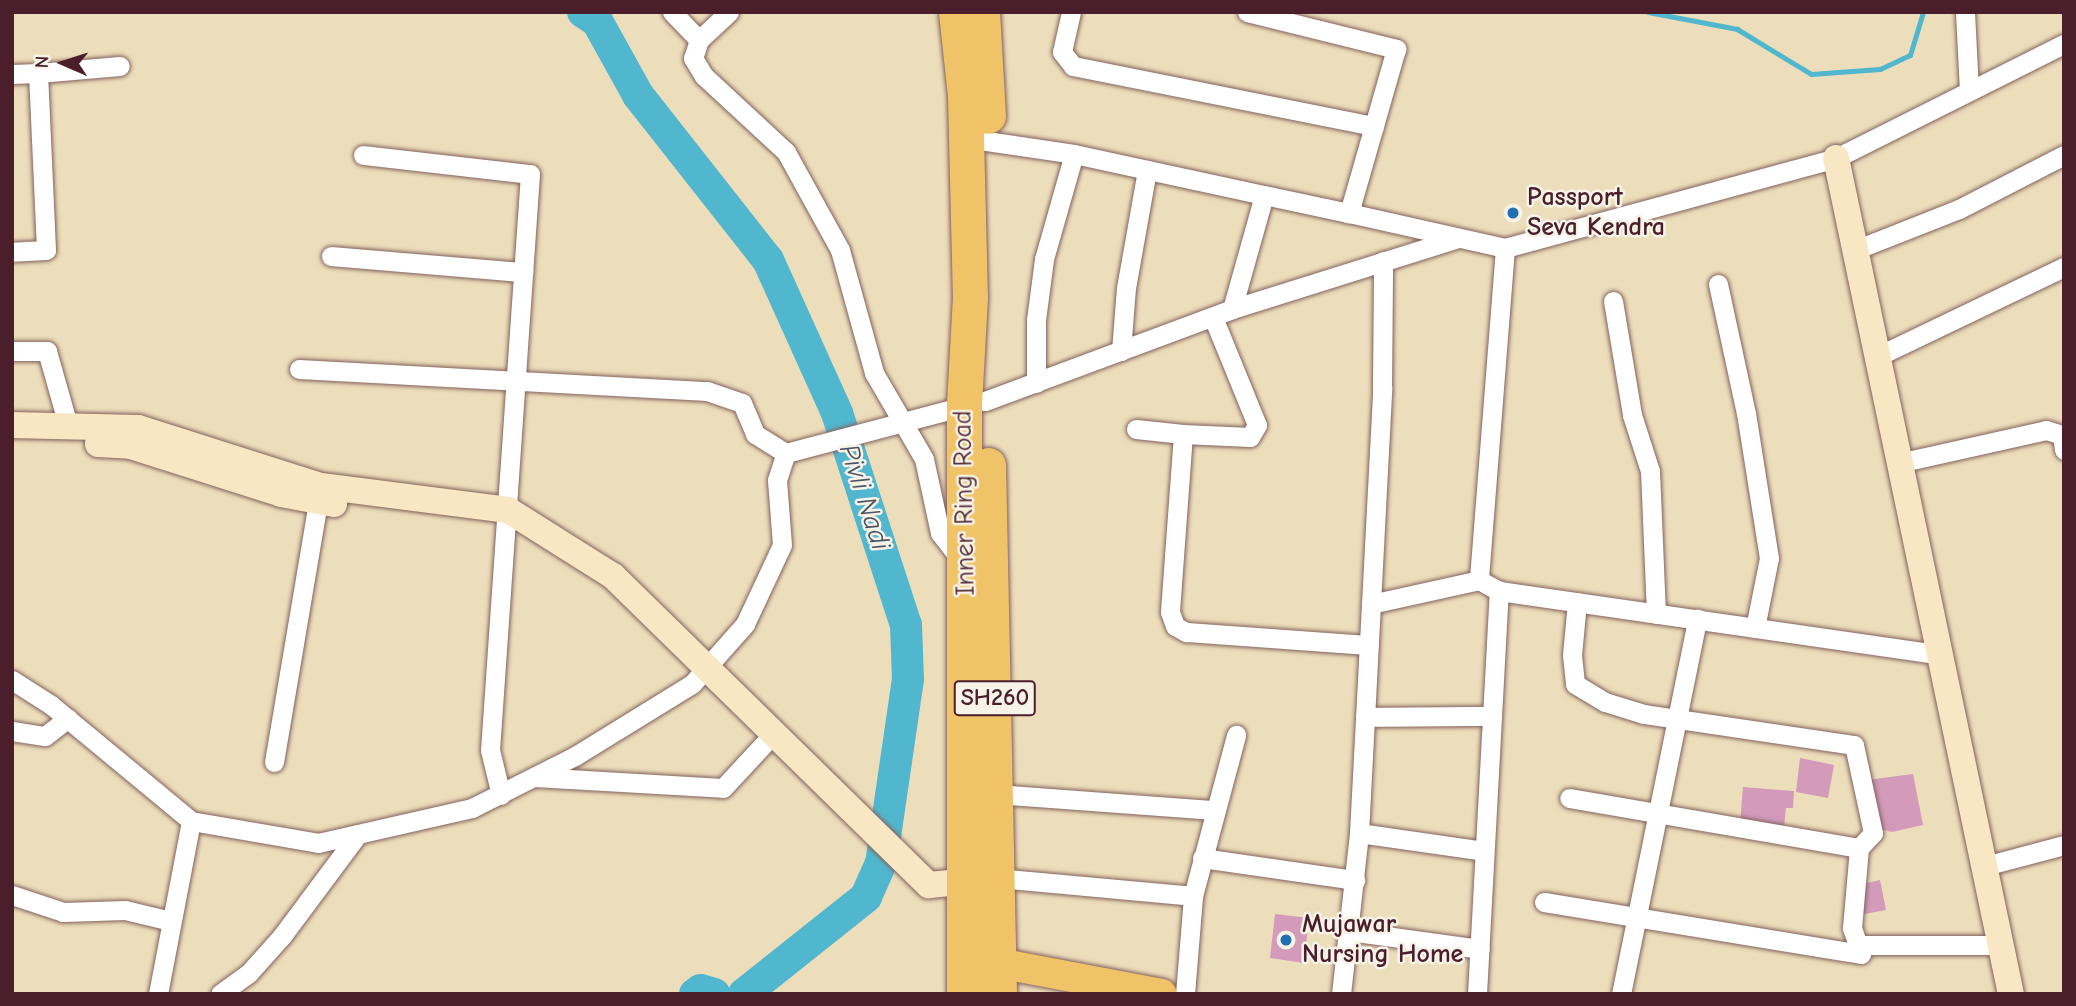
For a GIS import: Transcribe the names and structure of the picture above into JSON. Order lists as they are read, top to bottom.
{
  "streets": {
    "highway": ["Inner Ring Road", "SH260"]
  },
  "water": ["Pivli Nadi"],
  "places": ["Passport Seva Kendra", "Mujawar Nursing Home"],
  "north": "left"
}
